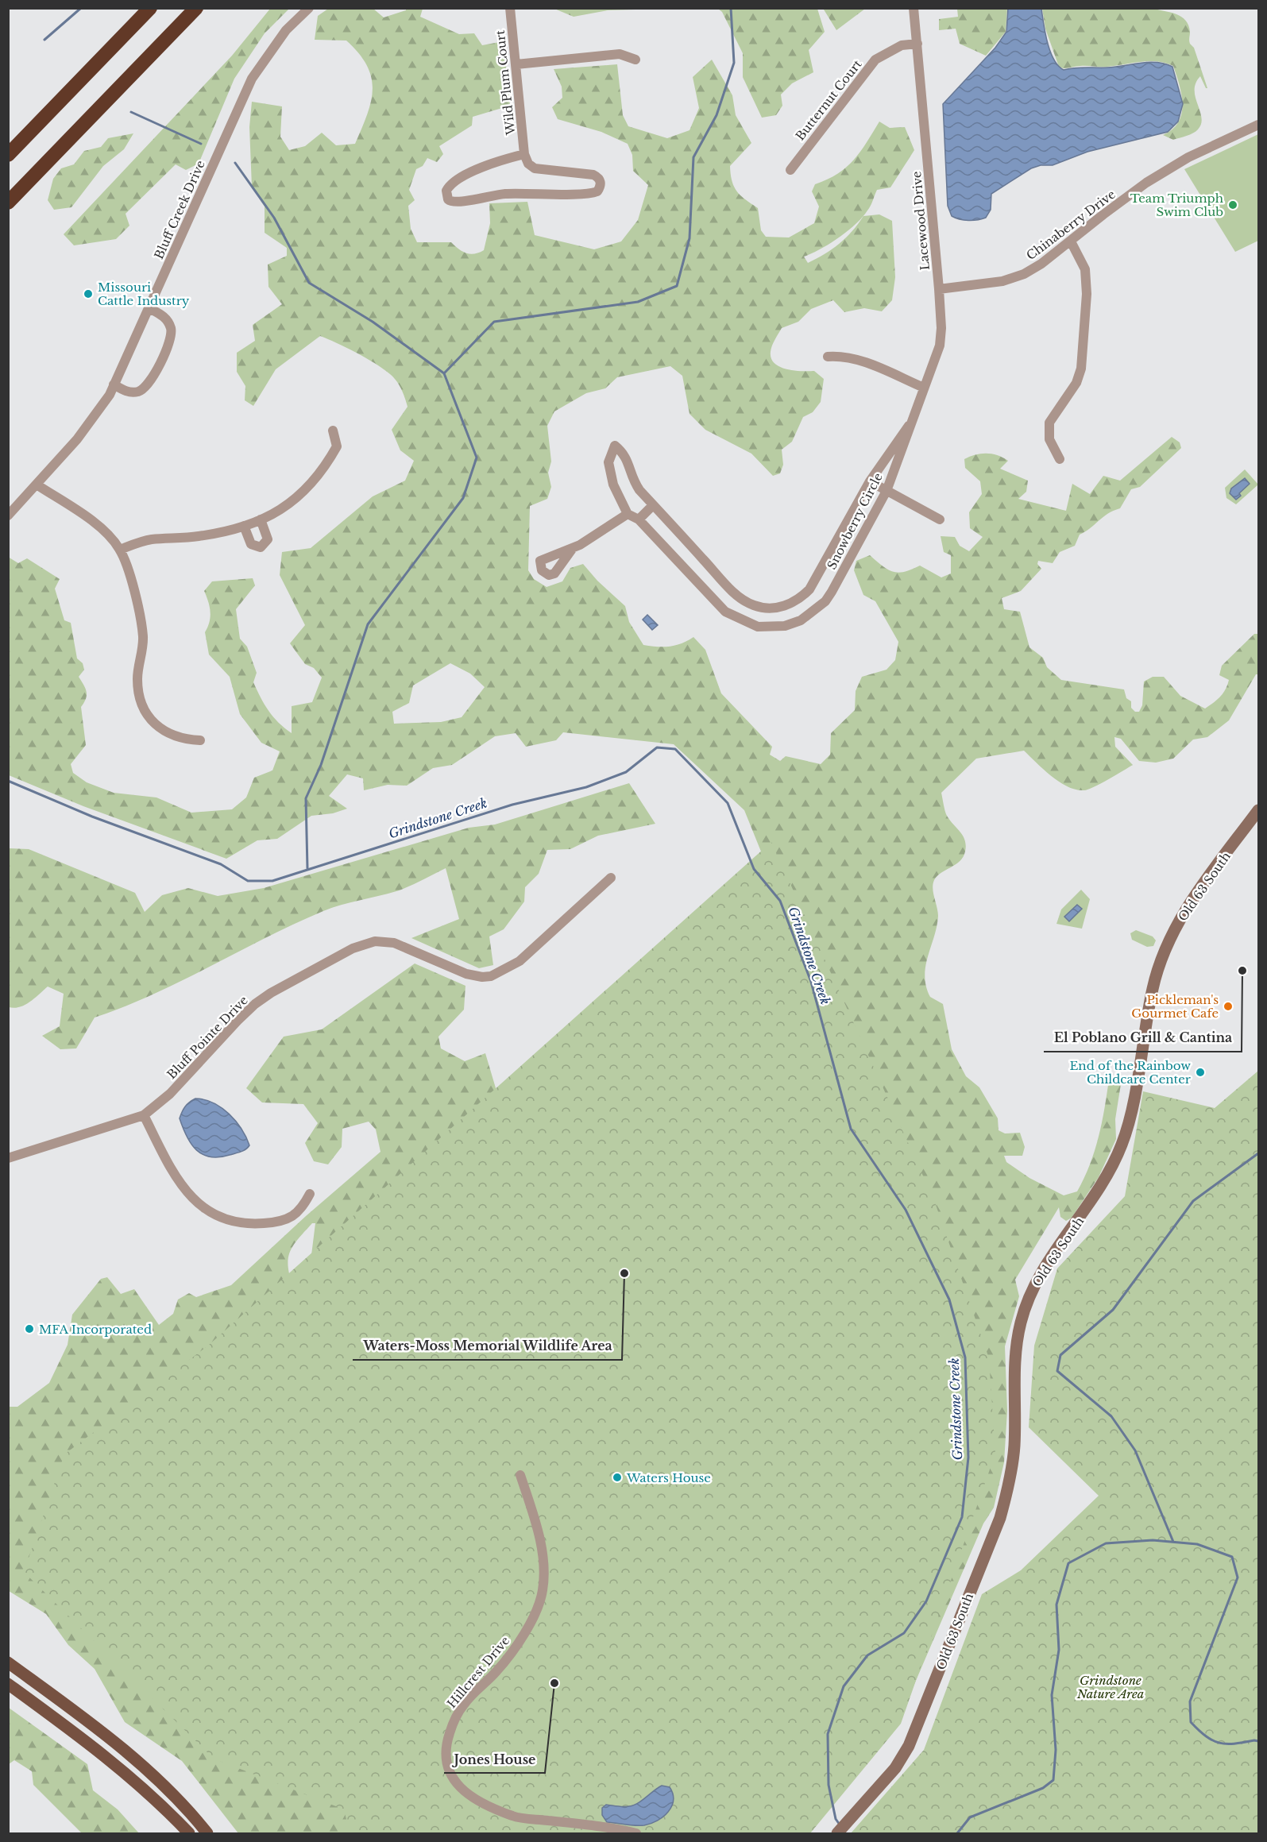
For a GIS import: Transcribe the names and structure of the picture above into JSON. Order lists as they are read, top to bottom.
{
  "streets": {
    "main road": ["Old 63 South"],
    "street": [
      "Wild Plum Court",
      "Butternut Court",
      "Bluff Creek Drive",
      "Lacewood Drive",
      "Chinaberry Drive",
      "Snowberry Circle",
      "Bluff Pointe Drive",
      "Hillcrest Drive"
    ]
  },
  "crossings": [
    ["Butternut Court", "Lacewood Drive"],
    ["Lacewood Drive", "Chinaberry Drive"],
    ["Lacewood Drive", "Snowberry Circle"]
  ],
  "water": ["Grindstone Creek"],
  "parks": ["Grindstone Nature Area"],
  "places": [
    "Team Triumph Swim Club",
    "Missouri Cattle Industry",
    "El Poblano Grill & Cantina",
    "Pickleman's Gourmet Cafe",
    "End of the Rainbow Childcare Center",
    "Waters-Moss Memorial Wildlife Area",
    "MFA Incorporated",
    "Waters House",
    "Jones House"
  ]
}
